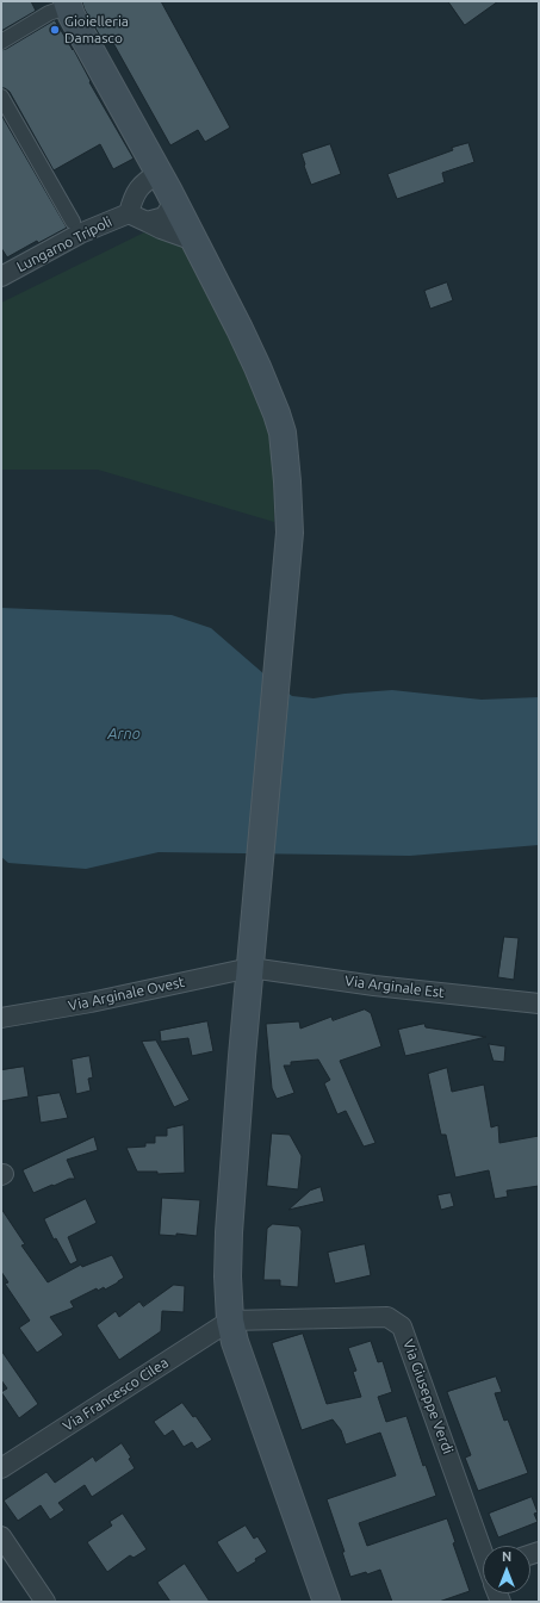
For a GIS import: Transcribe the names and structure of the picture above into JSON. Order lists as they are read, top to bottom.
{
  "streets": {
    "street": [
      "Lungarno Tripoli",
      "Via Arginale Est",
      "Via Arginale Ovest",
      "Via Francesco Cilea",
      "Via Giuseppe Verdi"
    ]
  },
  "crossings": [
    ["Via Arginale Est", "Via Arginale Ovest"],
    ["Via Francesco Cilea", "Via Giuseppe Verdi"]
  ],
  "water": ["Arno"],
  "places": ["Gioielleria Damasco"],
  "north": "top"
}
